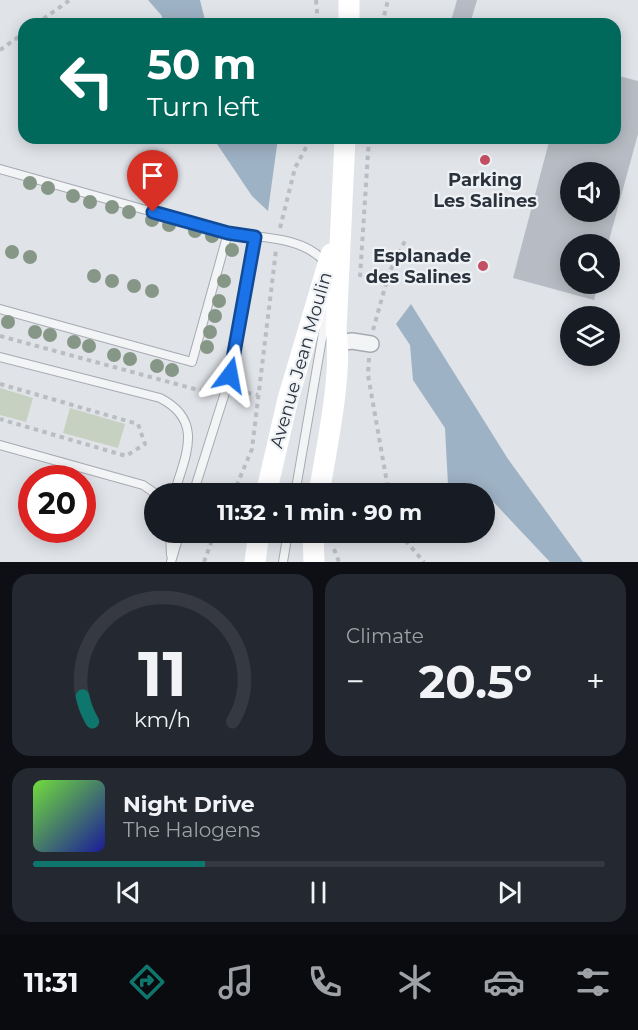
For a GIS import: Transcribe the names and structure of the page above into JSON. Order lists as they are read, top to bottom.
{
  "streets": {
    "main road": ["Avenue Jean Moulin"]
  },
  "places": ["Parking Les Salines", "Esplanade des Salines"],
  "page": {
    "turn": ["50 m", "Turn left"],
    "limit": "20",
    "trip": "11:32 · 1 min · 90 m",
    "tile": "Climate",
    "heat": ["−", "20.5°", "+"],
    "song": ["Night Drive", "The Halogens"],
    "tabs": "11:31",
    "gauge": ["11", "km/h"]
  }
}
